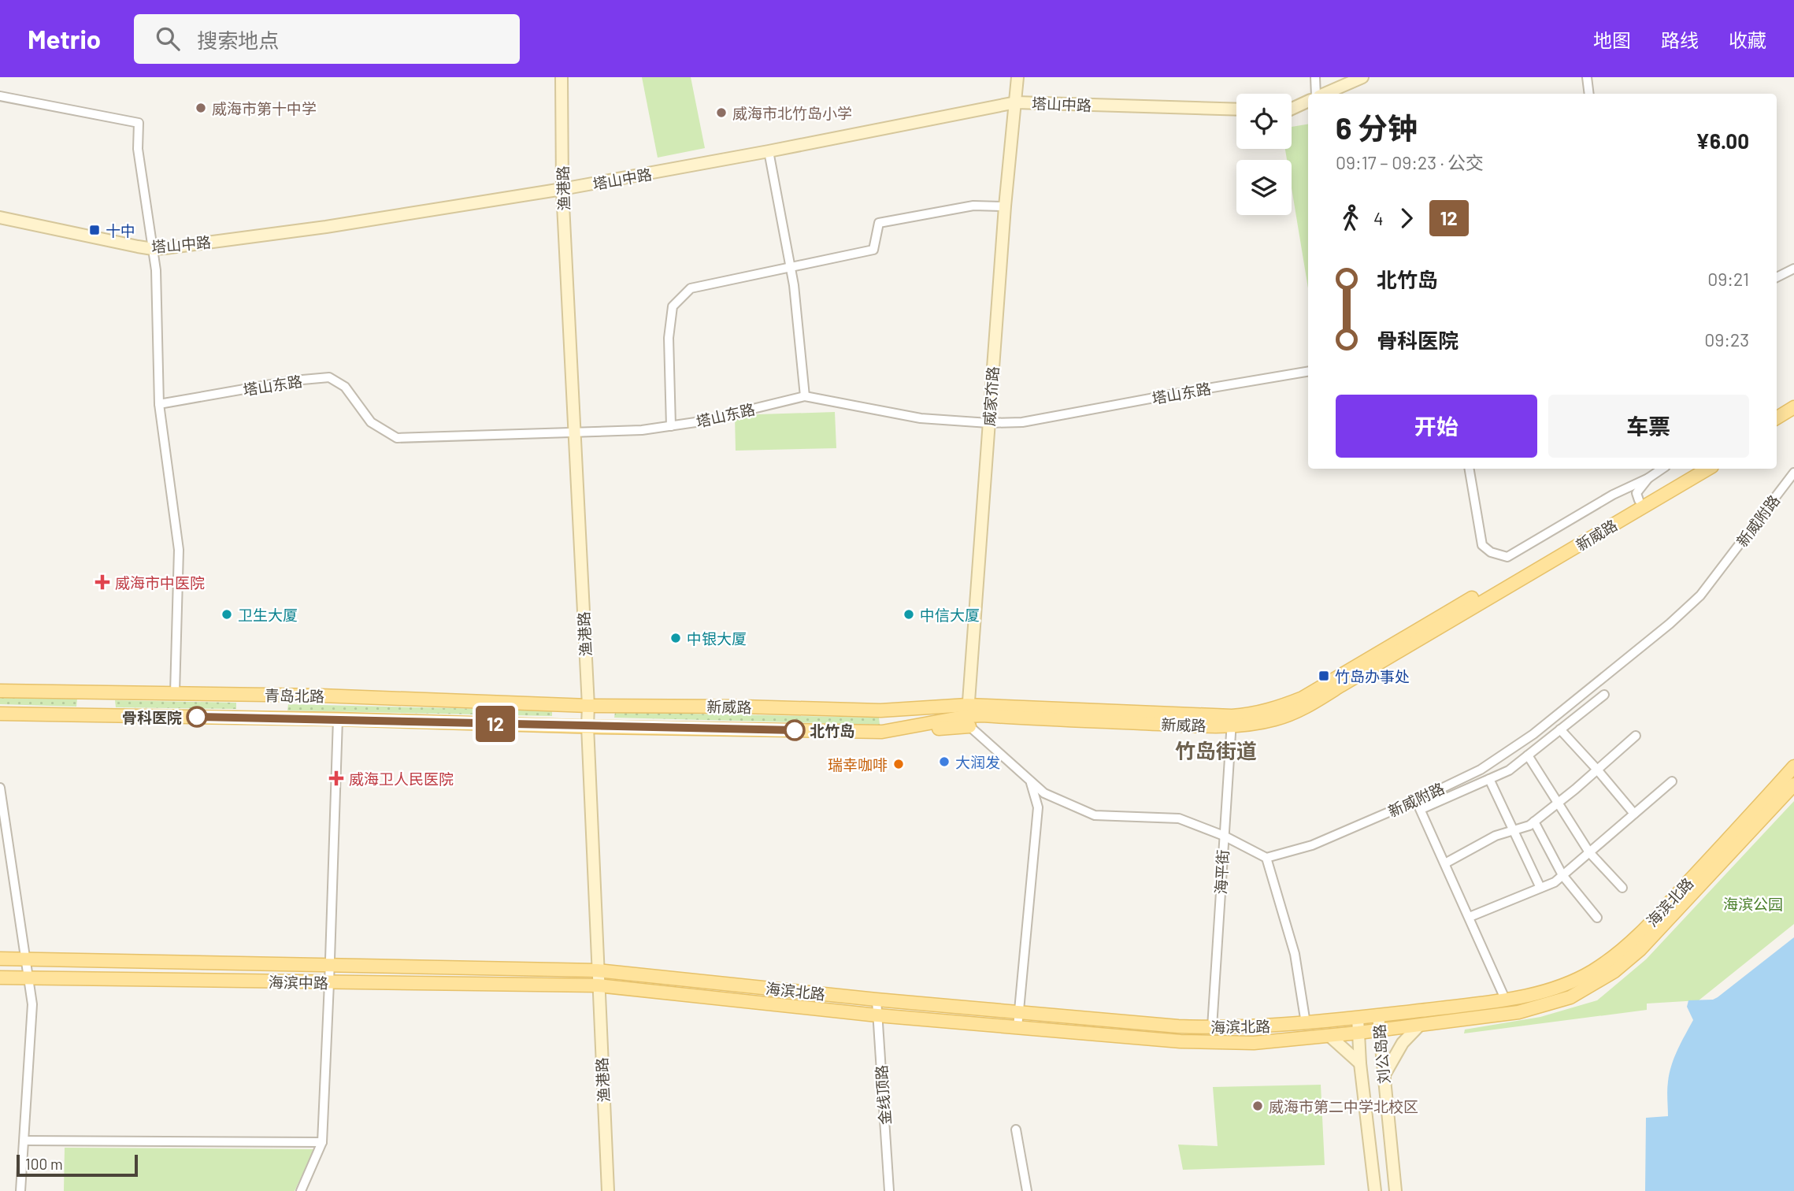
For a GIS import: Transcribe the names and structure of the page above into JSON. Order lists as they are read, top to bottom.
{
  "streets": {
    "main road": [
      "新威路",
      "青岛北路",
      "海滨北路",
      "海滨中路"
    ],
    "street": [
      "塔山中路",
      "渔港路",
      "塔山东路",
      "威家夼路",
      "新威附路",
      "海平街",
      "刘公岛路",
      "金线顶路"
    ]
  },
  "crossings": [
    ["塔山中路", "渔港路"],
    ["塔山中路", "威家夼路"],
    ["渔港路", "塔山东路"],
    ["渔港路", "新威路"],
    ["渔港路", "青岛北路"],
    ["渔港路", "海滨北路"],
    ["渔港路", "海滨中路"],
    ["塔山东路", "威家夼路"],
    ["威家夼路", "新威路"],
    ["新威路", "青岛北路"],
    ["新威路", "海平街"],
    ["海平街", "海滨北路"],
    ["海滨北路", "海滨中路"],
    ["海滨北路", "刘公岛路"],
    ["海滨北路", "金线顶路"]
  ],
  "districts": ["竹岛街道"],
  "parks": ["海滨公园"],
  "places": {
    "other": [
      "威海市第十中学",
      "威海市北竹岛小学",
      "卫生大厦",
      "中信大厦",
      "中银大厦",
      "骨科医院",
      "北竹岛",
      "大润发",
      "瑞幸咖啡",
      "威海市第二中学北校区"
    ],
    "transit": ["十中", "竹岛办事处"],
    "health": ["威海市中医院", "威海卫人民医院"]
  },
  "lines": ["bus line 12"],
  "scale_bar": "100 m",
  "page": {
    "header": "Metrio",
    "search": "搜索地点",
    "nav": ["地图", "路线", "收藏"],
    "on_map": "12",
    "heading": ["6 分钟", "09:17 – 09:23 · 公交", "¥6.00"],
    "legs": ["4", "12"],
    "list": [
      {
        "name": "北竹岛",
        "value": "09:21"
      },
      {
        "name": "骨科医院",
        "value": "09:23"
      }
    ],
    "buttons": ["开始", "车票"],
    "scale": "100 m"
  }
}
